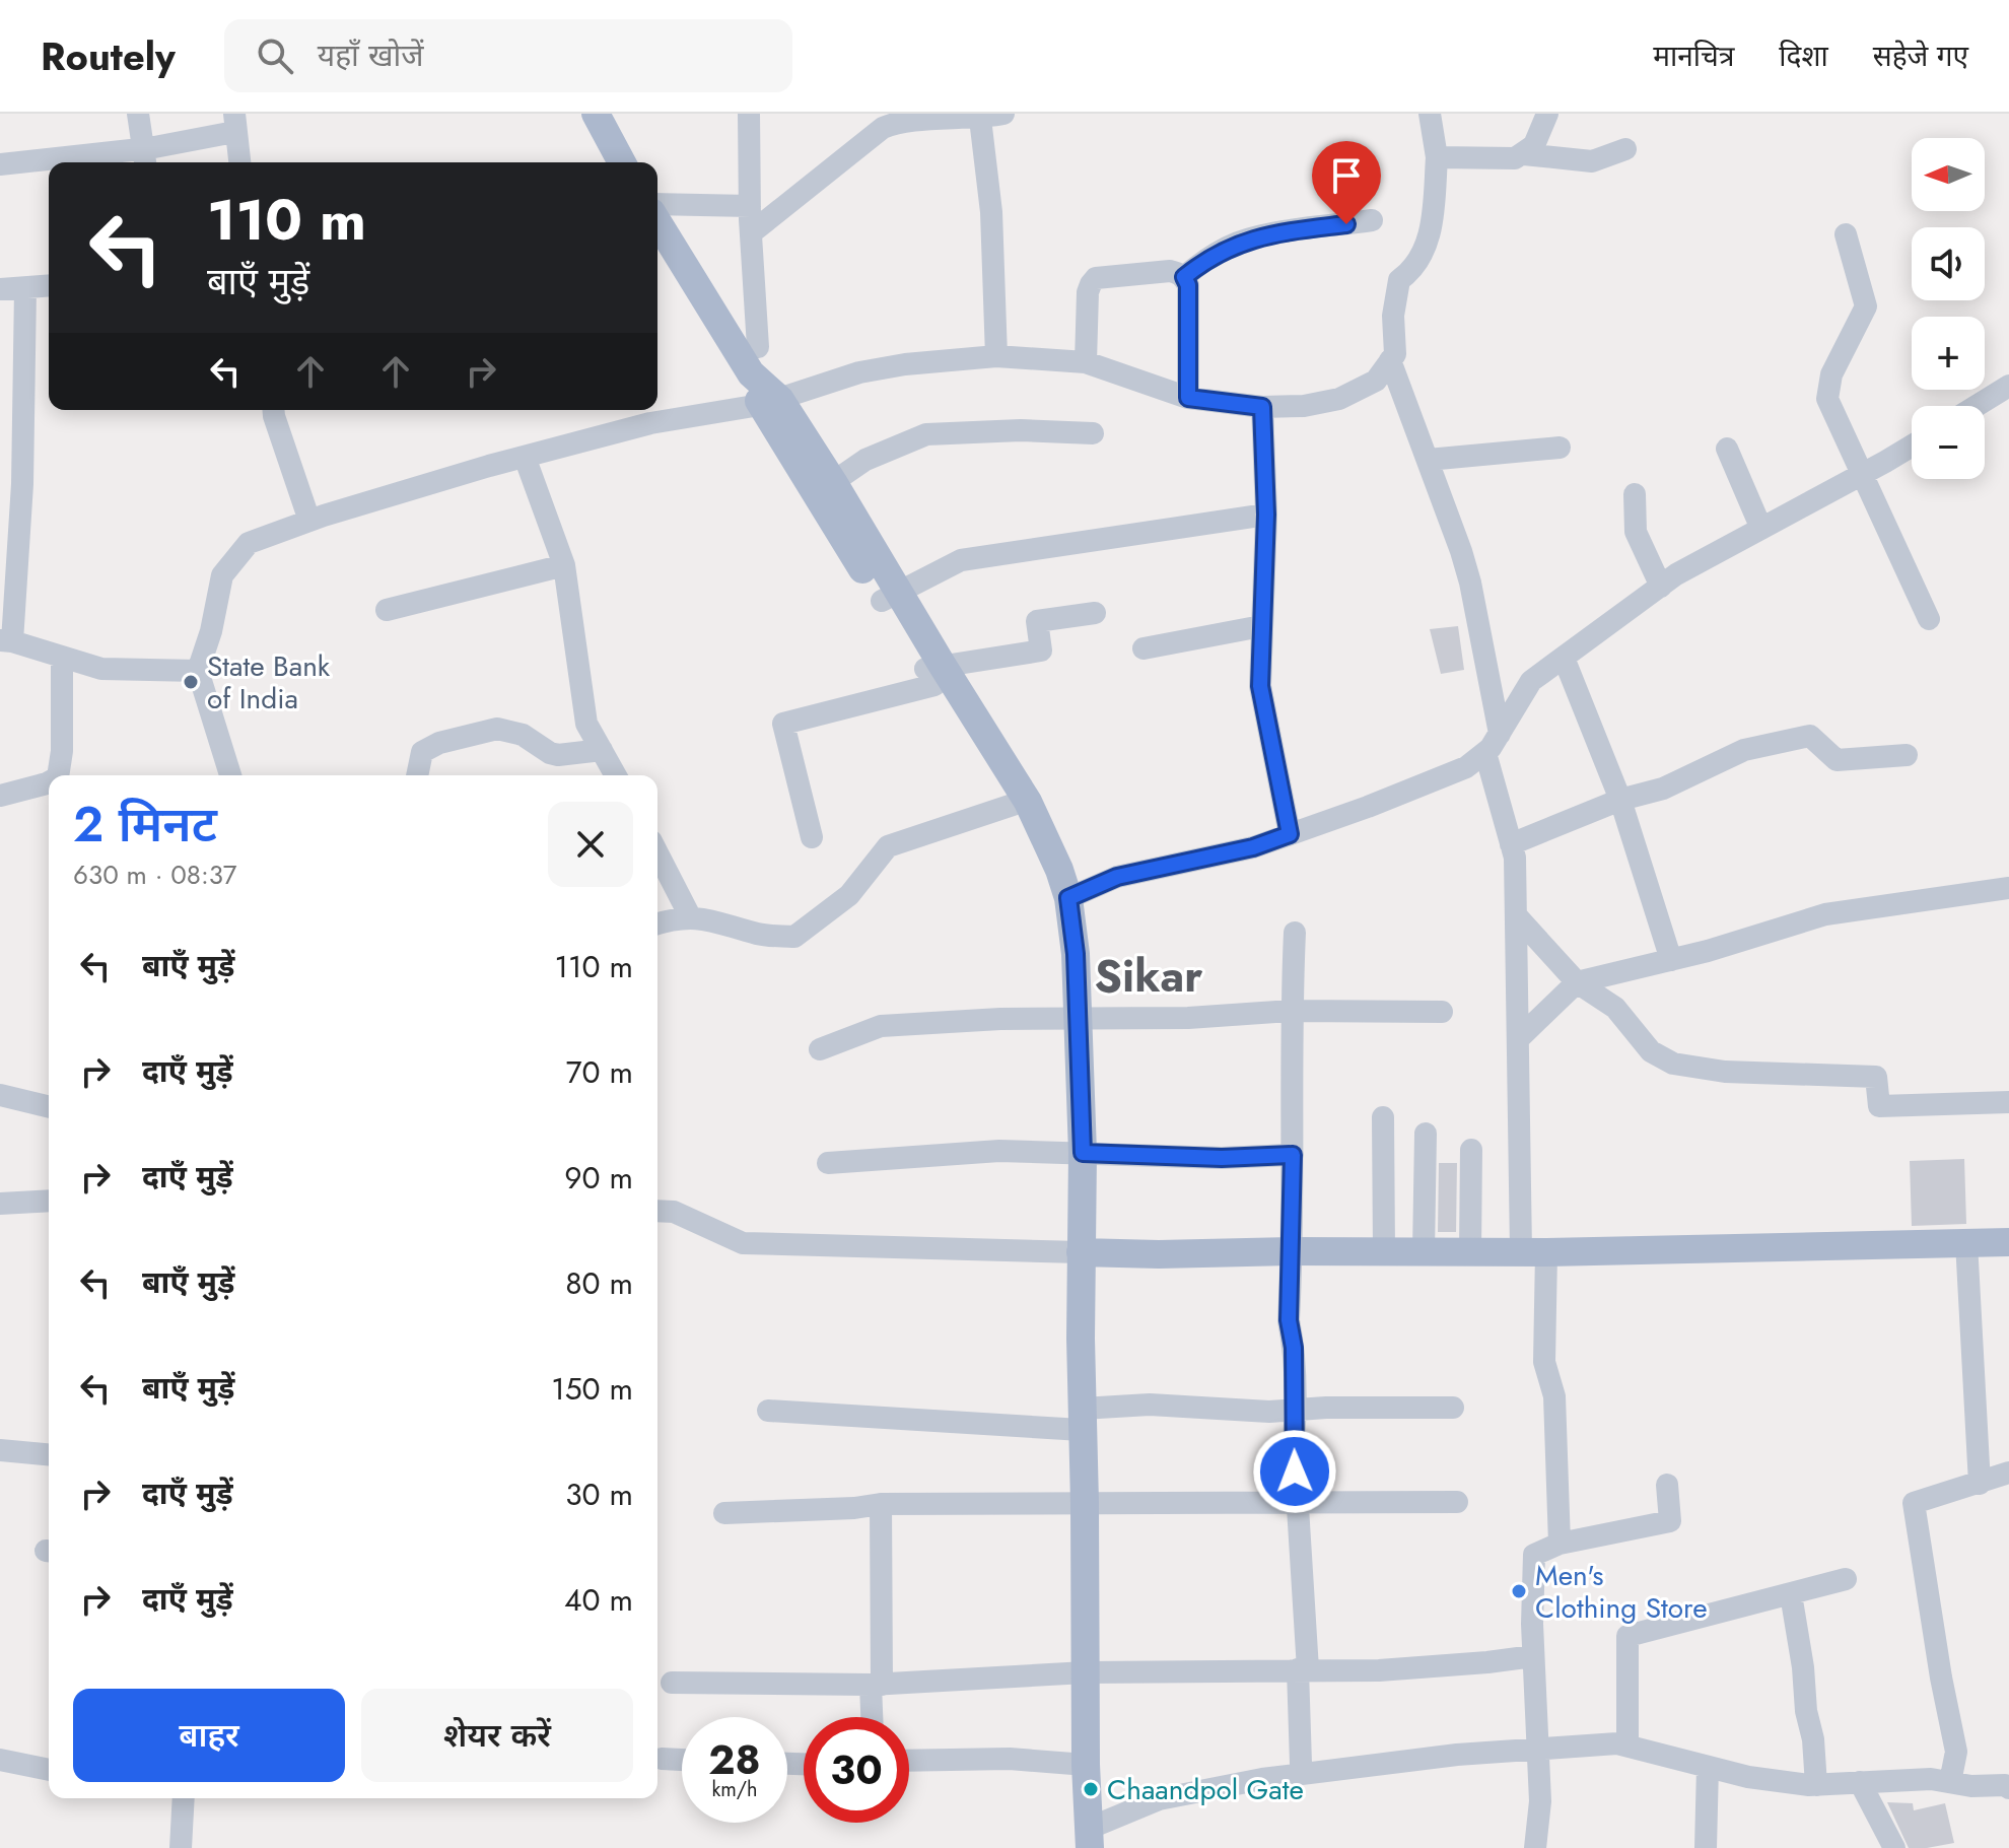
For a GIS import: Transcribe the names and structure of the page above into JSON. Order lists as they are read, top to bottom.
{
  "districts": ["Sikar"],
  "places": ["State Bank of India", "Men's Clothing Store", "Chaandpol Gate"],
  "north": "left",
  "page": {
    "header": "Routely",
    "search": "यहाँ खोजें",
    "nav": ["मानचित्र", "दिशा", "सहेजे गए"],
    "map_buttons": ["+", "−"],
    "turn": ["110 m", "बाएँ मुड़ें"],
    "heading": ["2 मिनट", "630 m · 08:37"],
    "list": [
      {
        "name": "बाएँ मुड़ें",
        "value": "110 m"
      },
      {
        "name": "दाएँ मुड़ें",
        "value": "70 m"
      },
      {
        "name": "दाएँ मुड़ें",
        "value": "90 m"
      },
      {
        "name": "बाएँ मुड़ें",
        "value": "80 m"
      },
      {
        "name": "बाएँ मुड़ें",
        "value": "150 m"
      },
      {
        "name": "दाएँ मुड़ें",
        "value": "30 m"
      },
      {
        "name": "दाएँ मुड़ें",
        "value": "40 m"
      }
    ],
    "buttons": ["बाहर", "शेयर करें"],
    "speed": "28 km/h",
    "limit": "30"
  }
}
